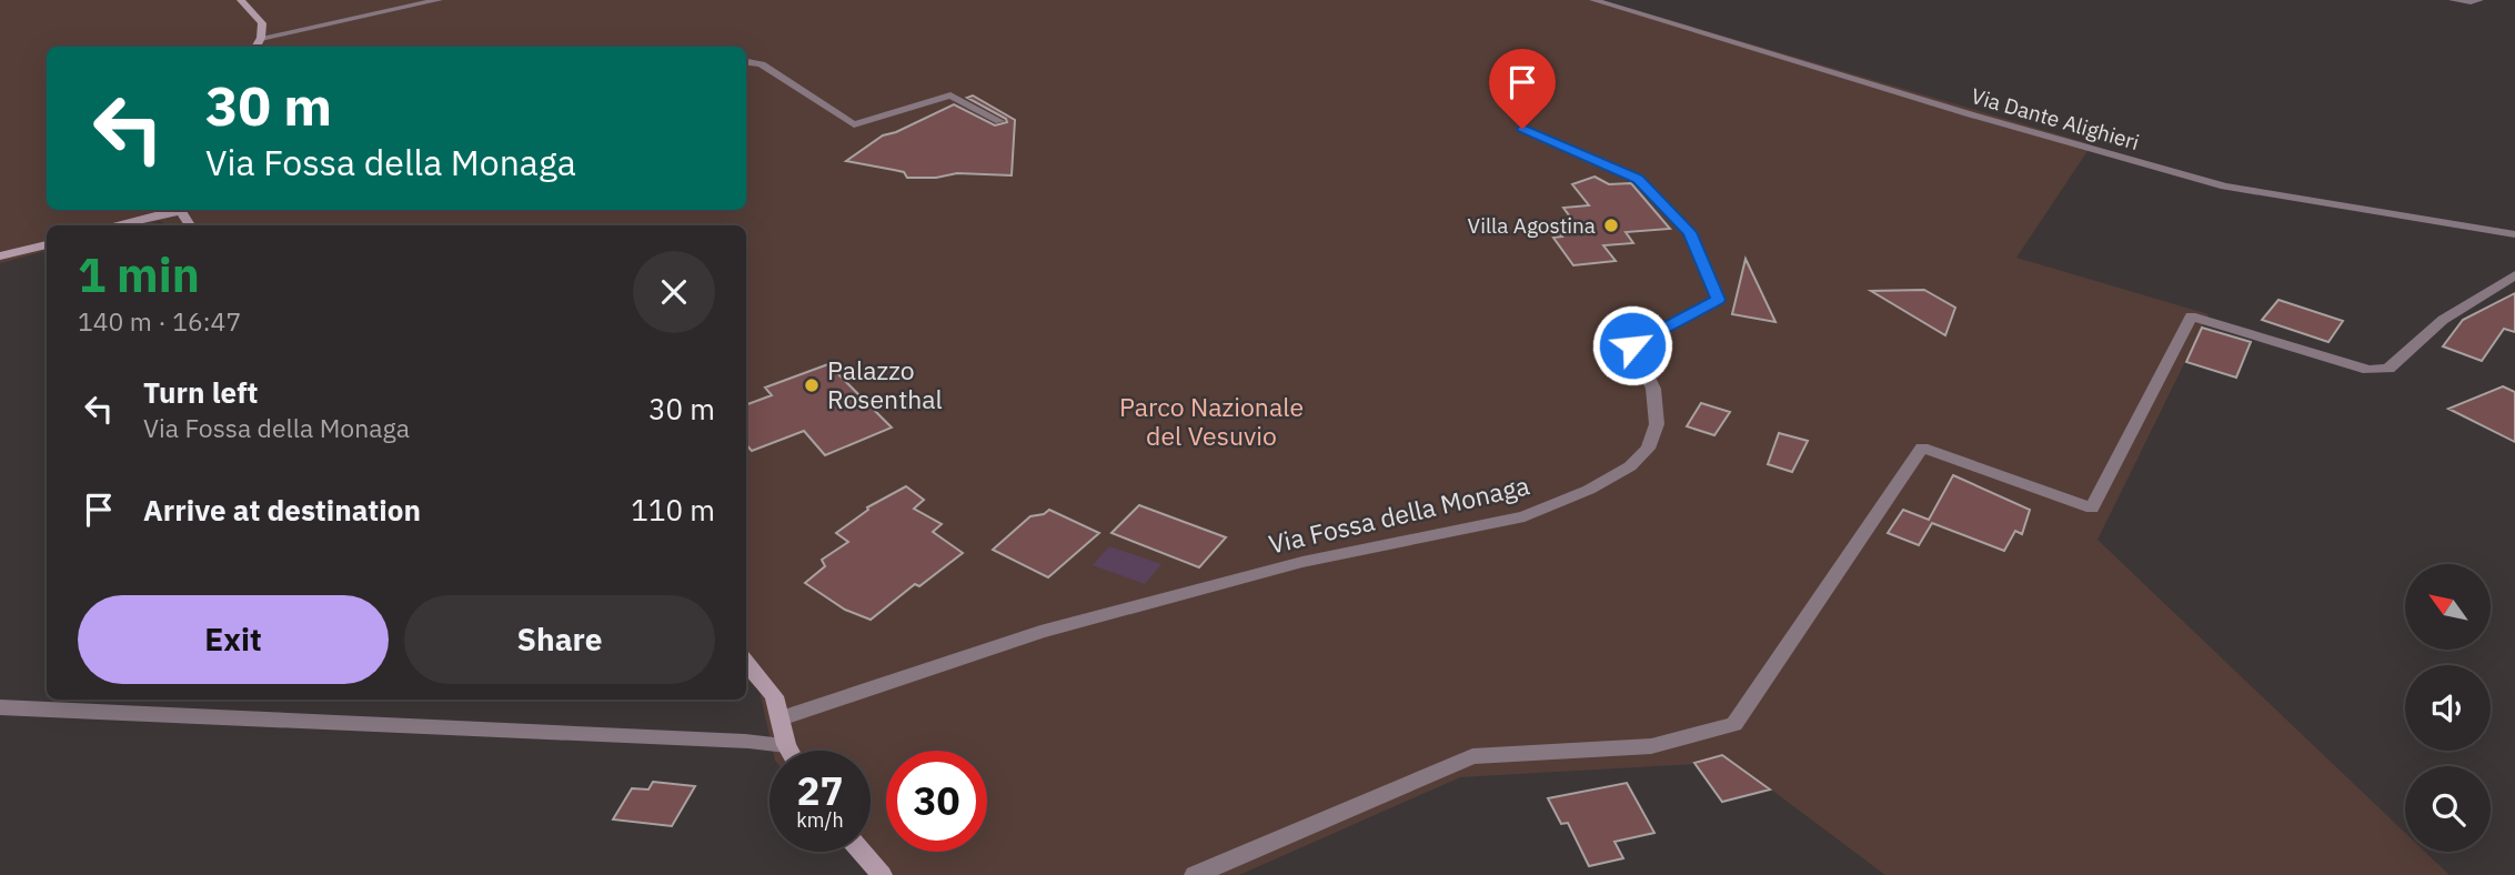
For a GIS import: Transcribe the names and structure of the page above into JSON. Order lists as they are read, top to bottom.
{
  "streets": {
    "street": ["Via Dante Alighieri", "Via Fossa della Monaga"]
  },
  "parks": ["Parco Nazionale del Vesuvio"],
  "places": ["Villa Agostina", "Palazzo Rosenthal"],
  "north": "top left",
  "page": {
    "turn": ["30 m", "Via Fossa della Monaga"],
    "heading": ["1 min", "140 m · 16:47"],
    "list": [
      {
        "name": "Turn left",
        "note": "Via Fossa della Monaga",
        "value": "30 m"
      },
      {
        "name": "Arrive at destination",
        "value": "110 m"
      }
    ],
    "buttons": ["Exit", "Share"],
    "speed": "27 km/h",
    "limit": "30"
  }
}
